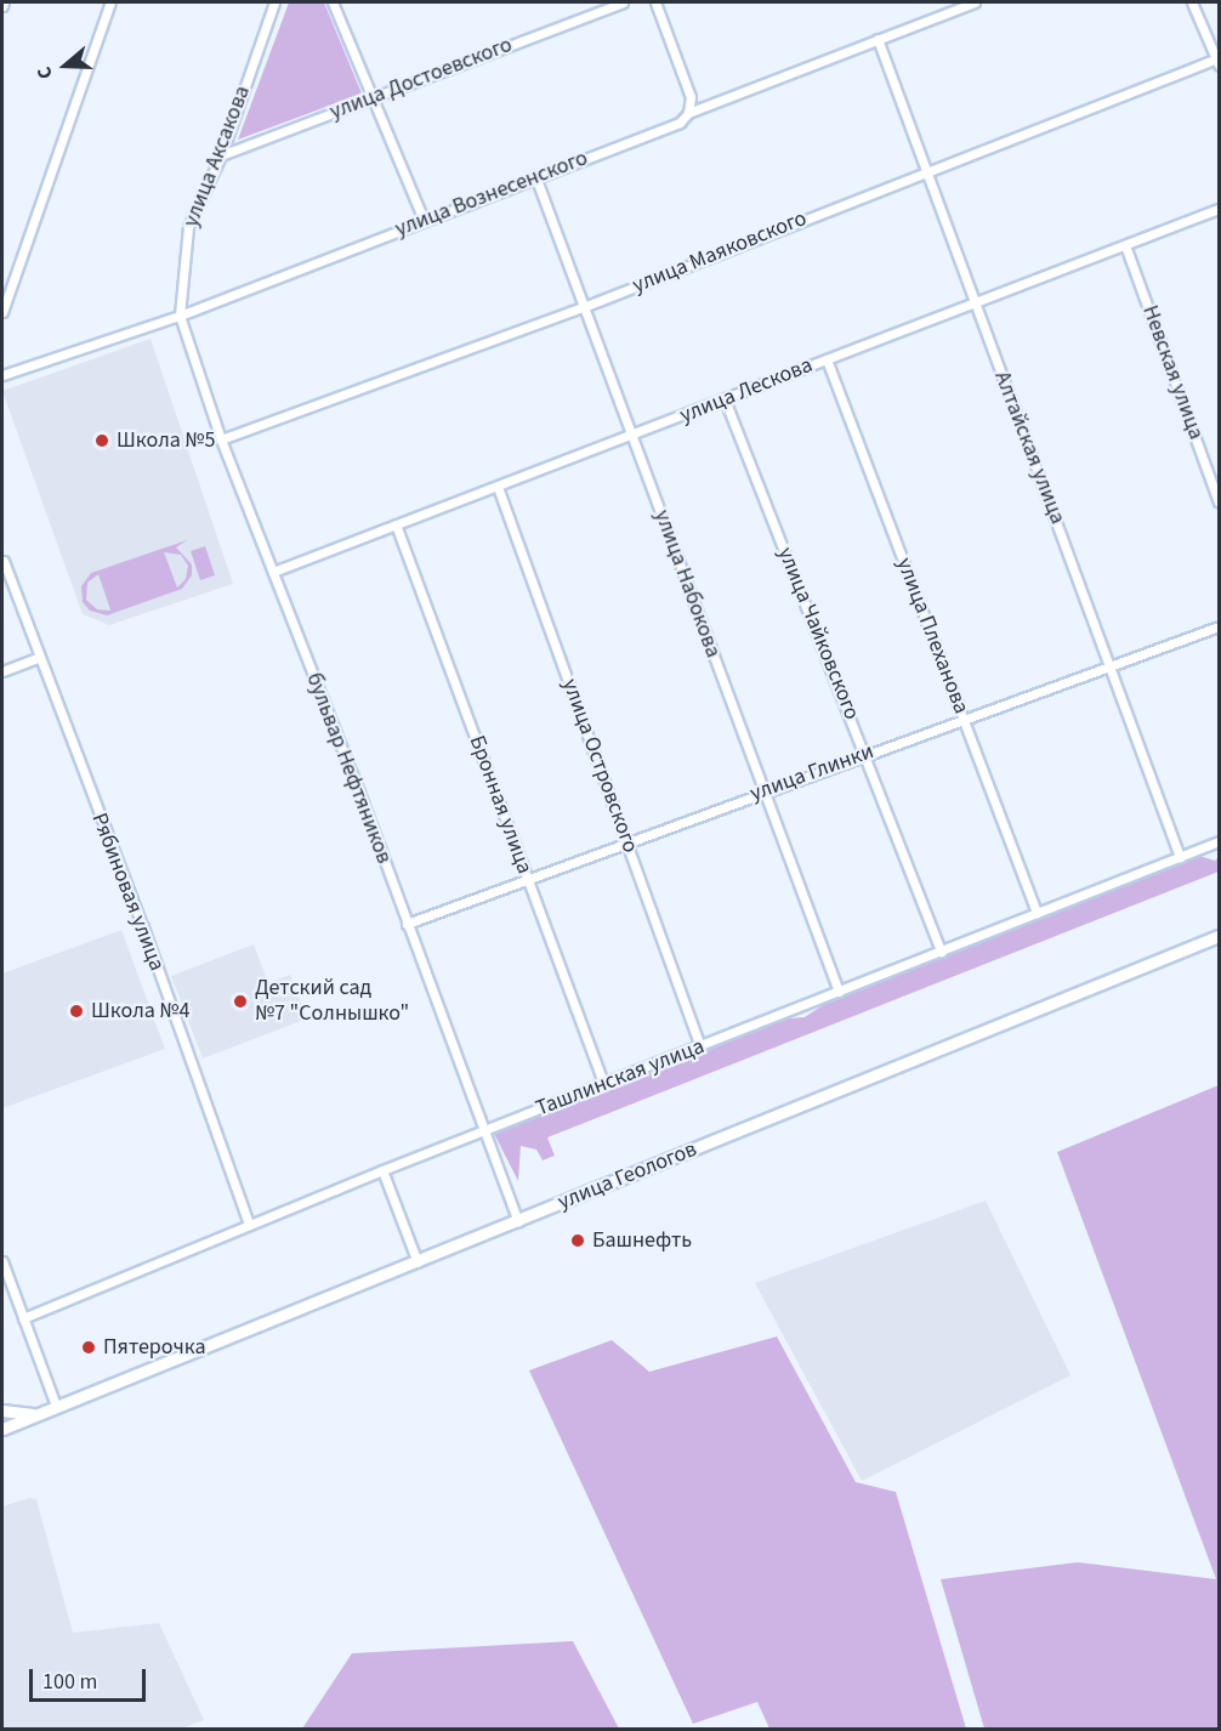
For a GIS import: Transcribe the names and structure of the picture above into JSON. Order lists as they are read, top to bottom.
{
  "streets": {
    "main road": ["улица Геологов"],
    "street": [
      "улица Достоевского",
      "улица Аксакова",
      "улица Вознесенского",
      "улица Маяковского",
      "Невская улица",
      "улица Лескова",
      "Алтайская улица",
      "улица Набокова",
      "улица Чайковского",
      "улица Плеханова",
      "улица Островского",
      "бульвар Нефтяников",
      "улица Глинки",
      "Бронная улица",
      "Рябиновая улица",
      "Ташлинская улица"
    ]
  },
  "crossings": [
    ["улица Достоевского", "улица Аксакова"],
    ["улица Аксакова", "улица Вознесенского"],
    ["улица Аксакова", "бульвар Нефтяников"],
    ["улица Вознесенского", "Алтайская улица"],
    ["улица Вознесенского", "улица Набокова"],
    ["улица Вознесенского", "бульвар Нефтяников"],
    ["улица Маяковского", "Алтайская улица"],
    ["улица Маяковского", "улица Набокова"],
    ["улица Маяковского", "бульвар Нефтяников"],
    ["Невская улица", "улица Лескова"],
    ["улица Лескова", "Алтайская улица"],
    ["улица Лескова", "улица Набокова"],
    ["улица Лескова", "улица Чайковского"],
    ["улица Лескова", "улица Плеханова"],
    ["улица Лескова", "улица Островского"],
    ["улица Лескова", "бульвар Нефтяников"],
    ["улица Лескова", "Бронная улица"],
    ["Алтайская улица", "улица Глинки"],
    ["Алтайская улица", "Ташлинская улица"],
    ["улица Набокова", "улица Глинки"],
    ["улица Набокова", "Ташлинская улица"],
    ["улица Чайковского", "улица Глинки"],
    ["улица Чайковского", "Ташлинская улица"],
    ["улица Плеханова", "улица Глинки"],
    ["улица Плеханова", "Ташлинская улица"],
    ["улица Островского", "улица Глинки"],
    ["улица Островского", "Ташлинская улица"],
    ["бульвар Нефтяников", "улица Глинки"],
    ["бульвар Нефтяников", "Ташлинская улица"],
    ["бульвар Нефтяников", "улица Геологов"],
    ["улица Глинки", "Бронная улица"],
    ["Бронная улица", "Ташлинская улица"],
    ["Рябиновая улица", "Ташлинская улица"]
  ],
  "places": [
    "Школа №5",
    "Детский сад №7 \"Солнышко\"",
    "Школа №4",
    "Башнефть",
    "Пятерочка"
  ],
  "scale_bar": "100 m",
  "north": "left"
}
